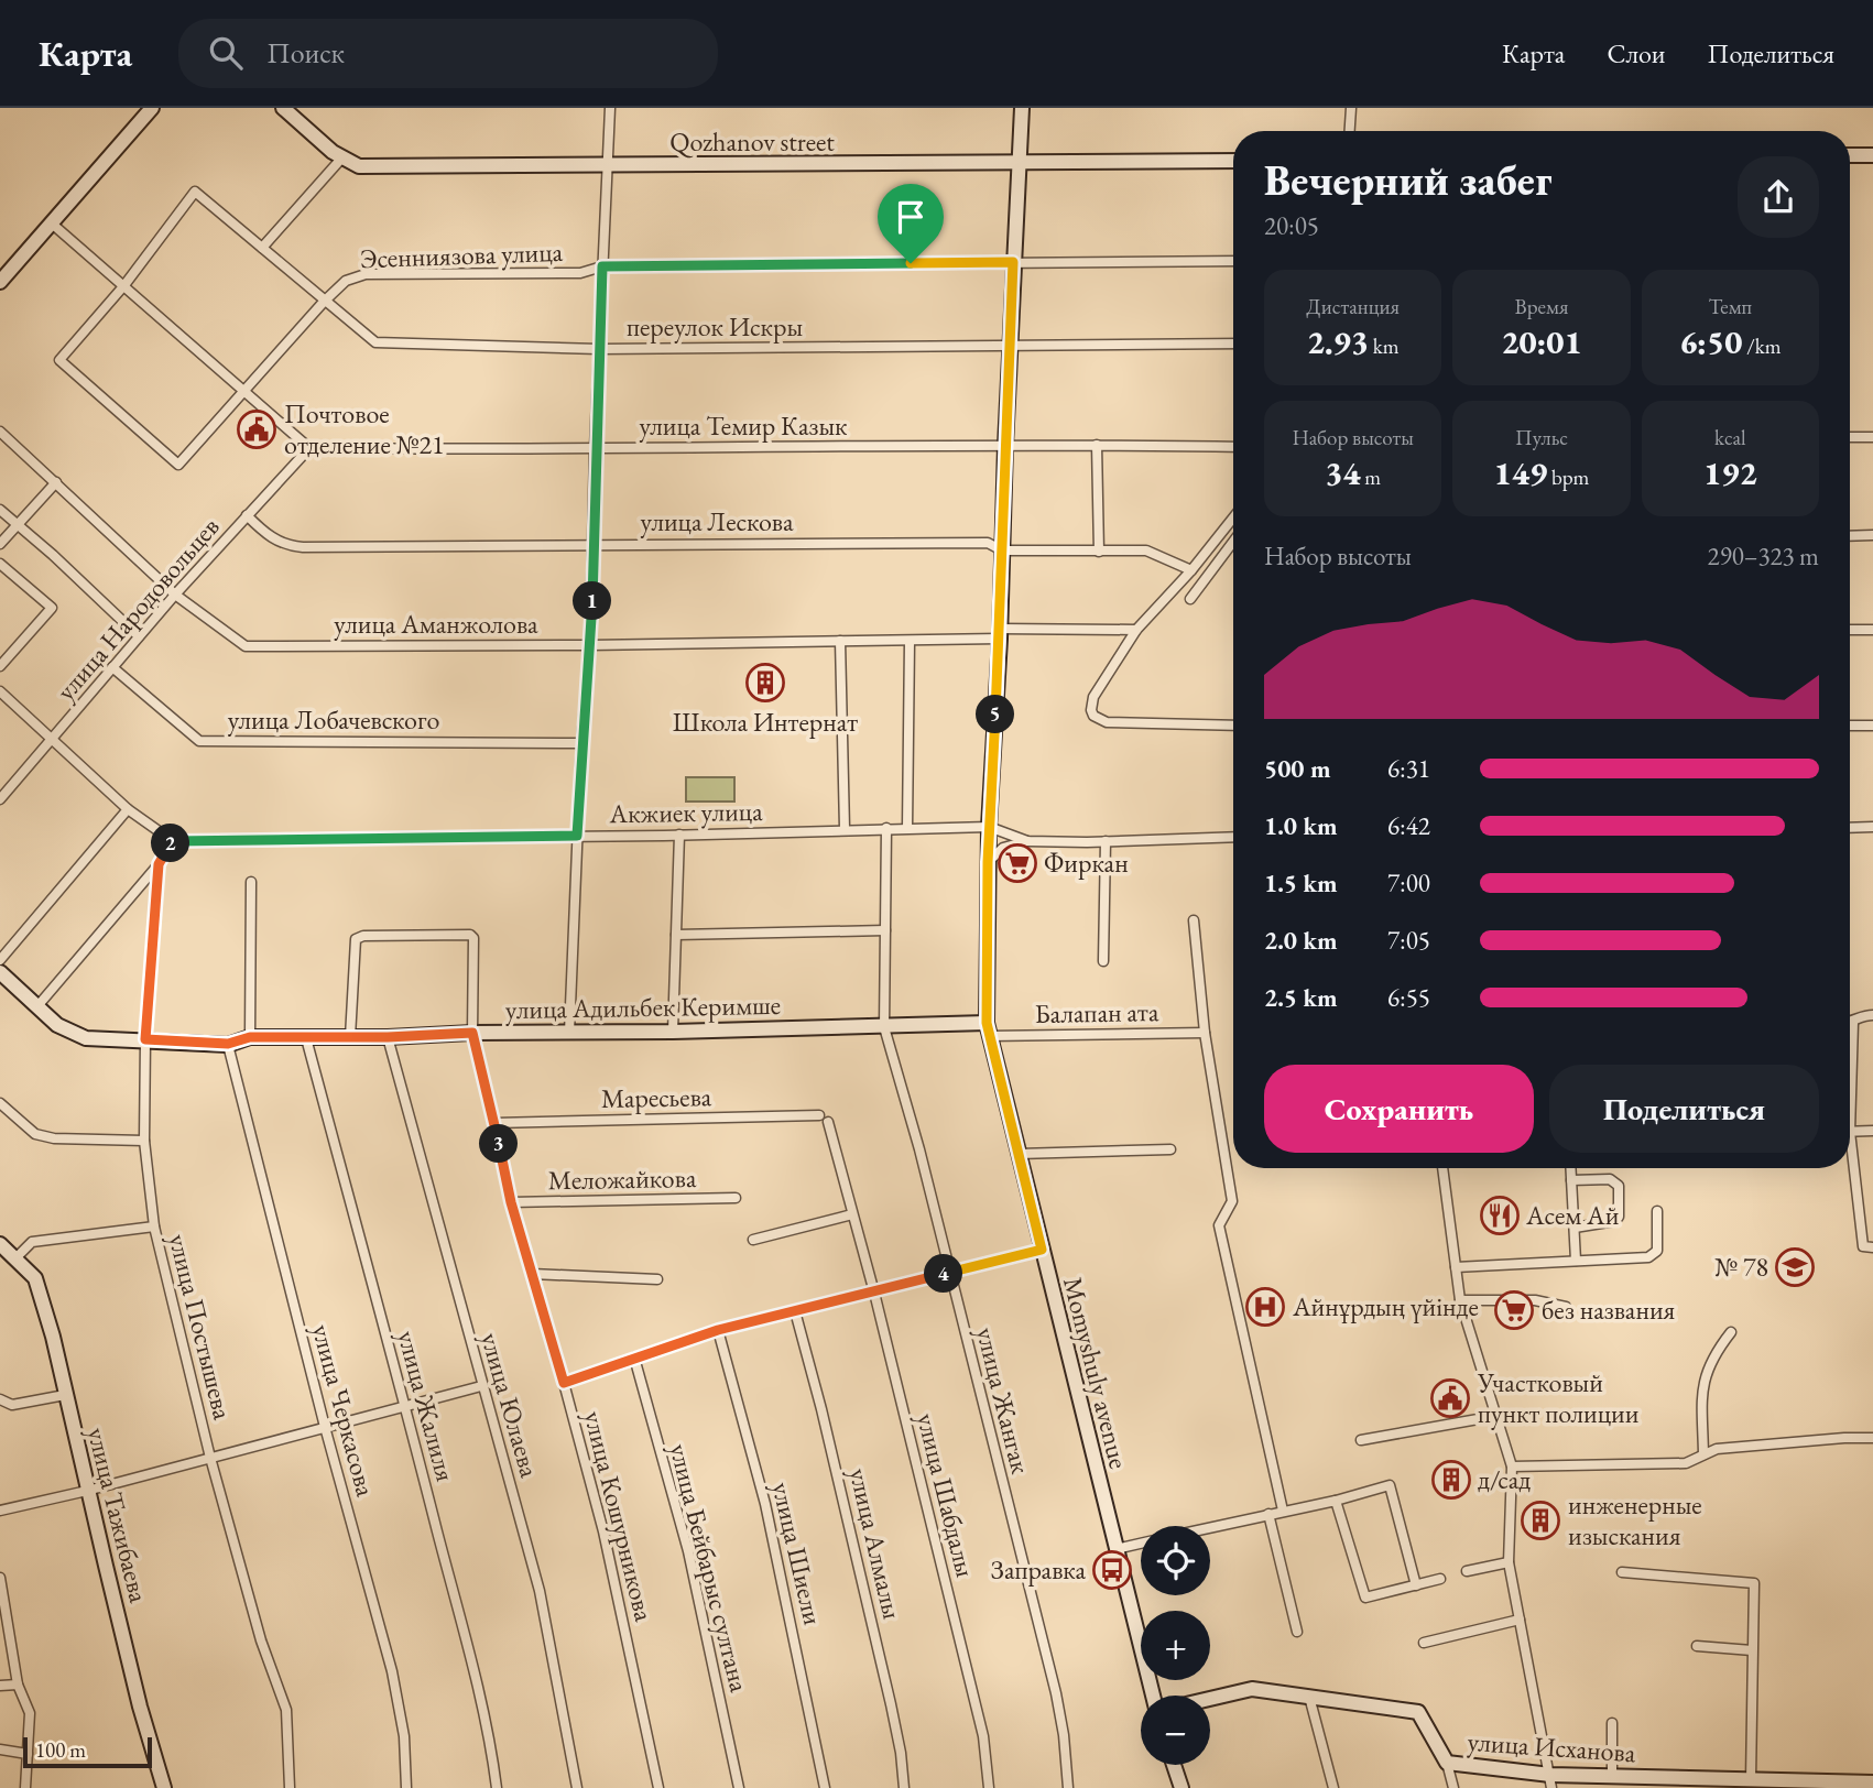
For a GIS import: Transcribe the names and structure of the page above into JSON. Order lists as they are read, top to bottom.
{
  "streets": {
    "main road": [
      "Qozhanov street",
      "улица Адильбек Керимше",
      "Momyshuly avenue",
      "улица Тажибаева",
      "улица Исханова"
    ],
    "street": [
      "Эсенниязова улица",
      "переулок Искры",
      "улица Темир Казык",
      "улица Лескова",
      "улица Народовольцев",
      "улица Аманжолова",
      "улица Лобачевского",
      "Акжиек улица",
      "Балапан ата",
      "Маресьева",
      "Меложайкова",
      "улица Постышева",
      "улица Жангак",
      "улица Юлаева",
      "улица Жалиля",
      "улица Черкасова",
      "улица Шабдалы",
      "улица Кошурникова",
      "улица Алмалы",
      "улица Шиели",
      "улица Бейбарыс султана"
    ]
  },
  "crossings": [
    ["Qozhanov street", "Momyshuly avenue"],
    ["Эсенниязова улица", "переулок Искры"],
    ["Эсенниязова улица", "Momyshuly avenue"],
    ["переулок Искры", "Momyshuly avenue"],
    ["улица Темир Казык", "улица Народовольцев"],
    ["улица Темир Казык", "Momyshuly avenue"],
    ["улица Лескова", "улица Народовольцев"],
    ["улица Лескова", "Momyshuly avenue"],
    ["улица Народовольцев", "улица Аманжолова"],
    ["улица Народовольцев", "улица Лобачевского"],
    ["улица Аманжолова", "Momyshuly avenue"],
    ["Акжиек улица", "Momyshuly avenue"],
    ["Акжиек улица", "улица Жангак"],
    ["улица Адильбек Керимше", "Балапан ата"],
    ["улица Адильбек Керимше", "улица Постышева"],
    ["улица Адильбек Керимше", "Momyshuly avenue"],
    ["улица Адильбек Керимше", "улица Жангак"],
    ["улица Адильбек Керимше", "улица Юлаева"],
    ["улица Адильбек Керимше", "улица Жалиля"],
    ["улица Адильбек Керимше", "улица Черкасова"],
    ["улица Адильбек Керимше", "улица Кошурникова"],
    ["Балапан ата", "Momyshuly avenue"],
    ["Маресьева", "улица Кошурникова"],
    ["Меложайкова", "улица Кошурникова"]
  ],
  "places": {
    "public building": ["Почтовое отделение №21", "Участковый пункт полиции"],
    "building": ["Школа Интернат", "д/сад", "инженерные изыскания"],
    "supermarket": ["Фиркан", "без названия"],
    "restaurant": ["Асем Ай"],
    "school or university": ["№ 78"],
    "hospital": ["Айнұрдың үйінде"],
    "bus stop": ["Заправка"]
  },
  "scale_bar": "100 m",
  "page": {
    "header": "Карта",
    "search": "Поиск",
    "nav": ["Карта", "Слои", "Поделиться"],
    "heading": ["Вечерний забег", "20:05"],
    "stats": [
      ["Дистанция", "2.93 km"],
      ["Время", "20:01"],
      ["Темп", "6:50 /km"],
      ["Набор высоты", "34 m"],
      ["Пульс", "149 bpm"],
      ["kcal", "192"]
    ],
    "chart": ["Набор высоты", "290–323 m"],
    "pins": [
      "1",
      "5",
      "2",
      "3",
      "4"
    ],
    "list": [
      {
        "name": "500 m",
        "note": "6:31"
      },
      {
        "name": "1.0 km",
        "note": "6:42"
      },
      {
        "name": "1.5 km",
        "note": "7:00"
      },
      {
        "name": "2.0 km",
        "note": "7:05"
      },
      {
        "name": "2.5 km",
        "note": "6:55"
      }
    ],
    "buttons": ["Сохранить", "Поделиться"],
    "map_buttons": ["+", "−"],
    "scale": "100 m"
  }
}
